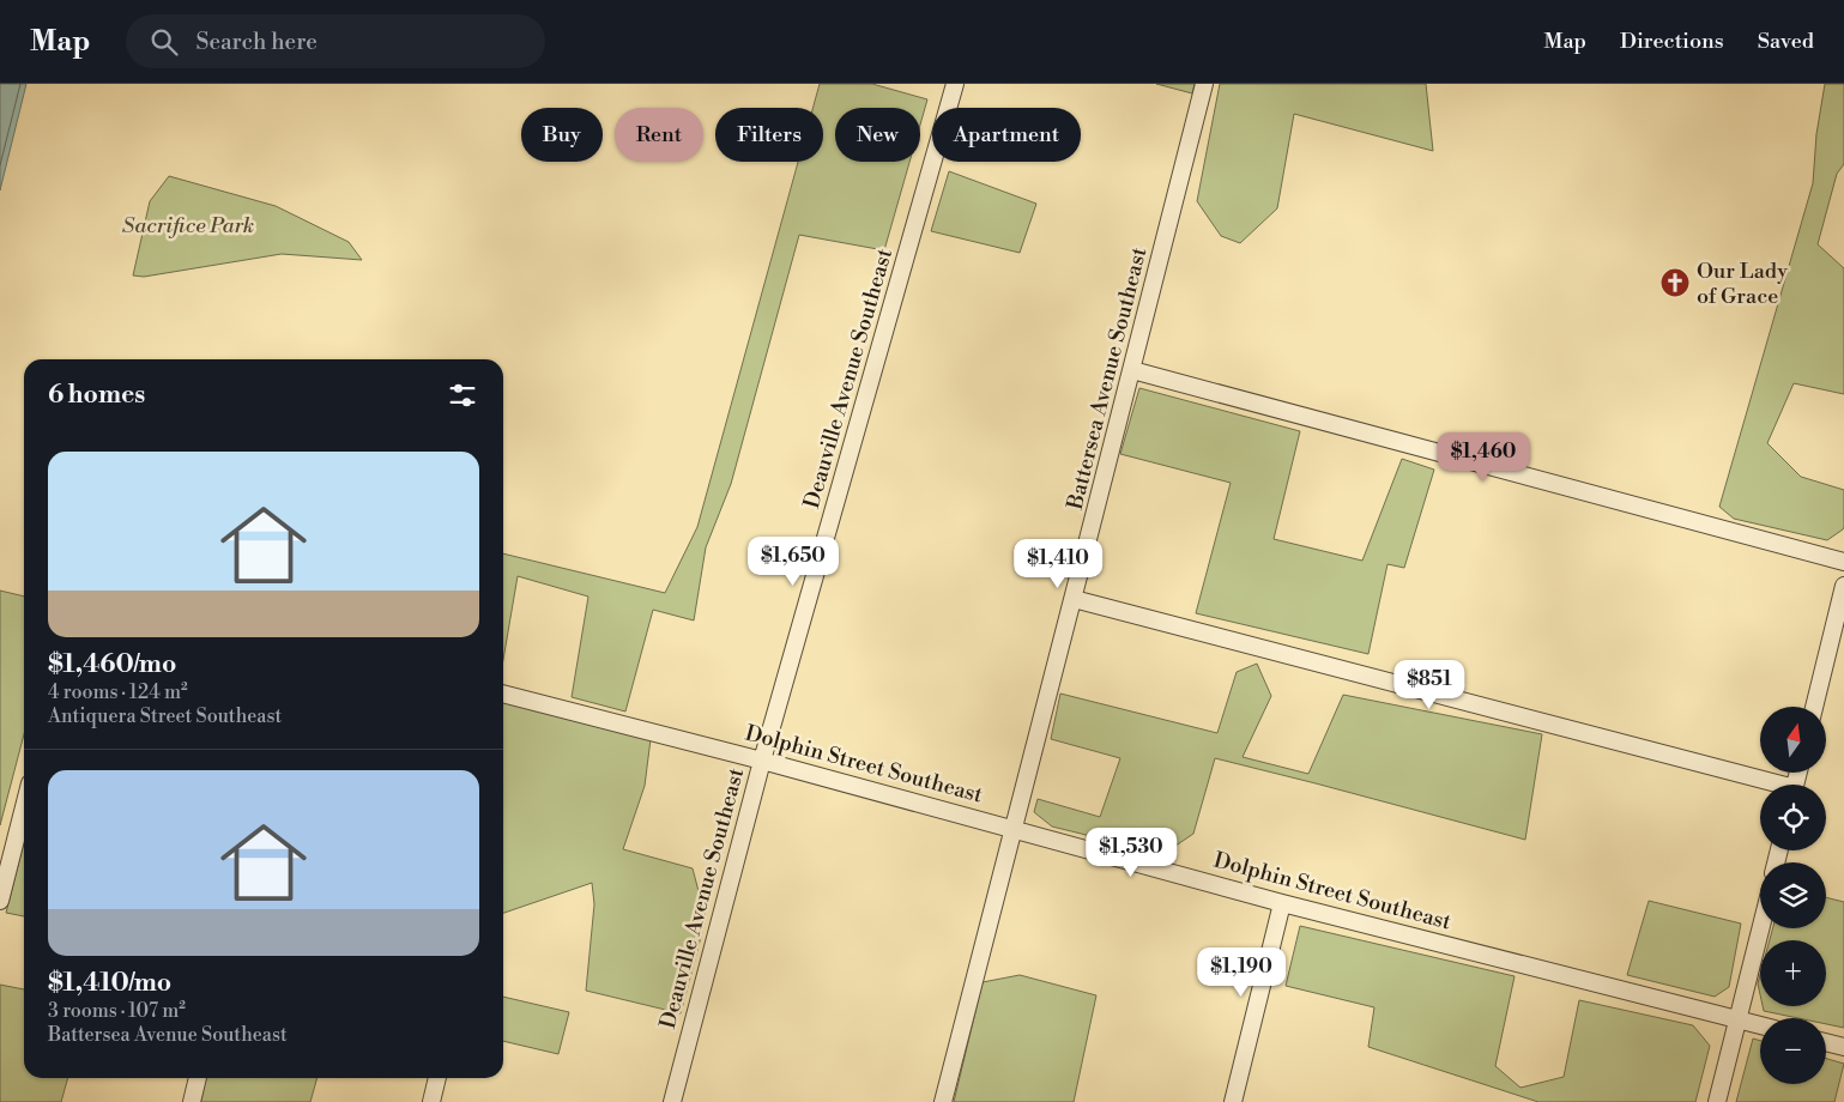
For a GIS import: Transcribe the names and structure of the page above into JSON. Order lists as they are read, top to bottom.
{
  "streets": {
    "street": ["Deauville Avenue Southeast", "Battersea Avenue Southeast", "Dolphin Street Southeast"]
  },
  "crossings": [
    ["Deauville Avenue Southeast", "Dolphin Street Southeast"],
    ["Battersea Avenue Southeast", "Dolphin Street Southeast"]
  ],
  "parks": ["Sacrifice Park"],
  "places": {
    "church": ["Our Lady of Grace"]
  },
  "north": "top",
  "page": {
    "header": "Map",
    "search": "Search here",
    "nav": ["Map", "Directions", "Saved"],
    "chip": [
      "Buy",
      "Rent",
      "Filters",
      "New",
      "Apartment"
    ],
    "heading": "6 homes",
    "list": [
      {
        "name": "$1,460/mo",
        "note": "4 rooms · 124 m² · Antiquera Street Southeast"
      },
      {
        "name": "$1,410/mo",
        "note": "3 rooms · 107 m² · Battersea Avenue Southeast"
      }
    ],
    "price": [
      "$1,460",
      "$1,650",
      "$1,410",
      "$851",
      "$1,530",
      "$1,190"
    ],
    "map_buttons": ["+", "−"]
  }
}
